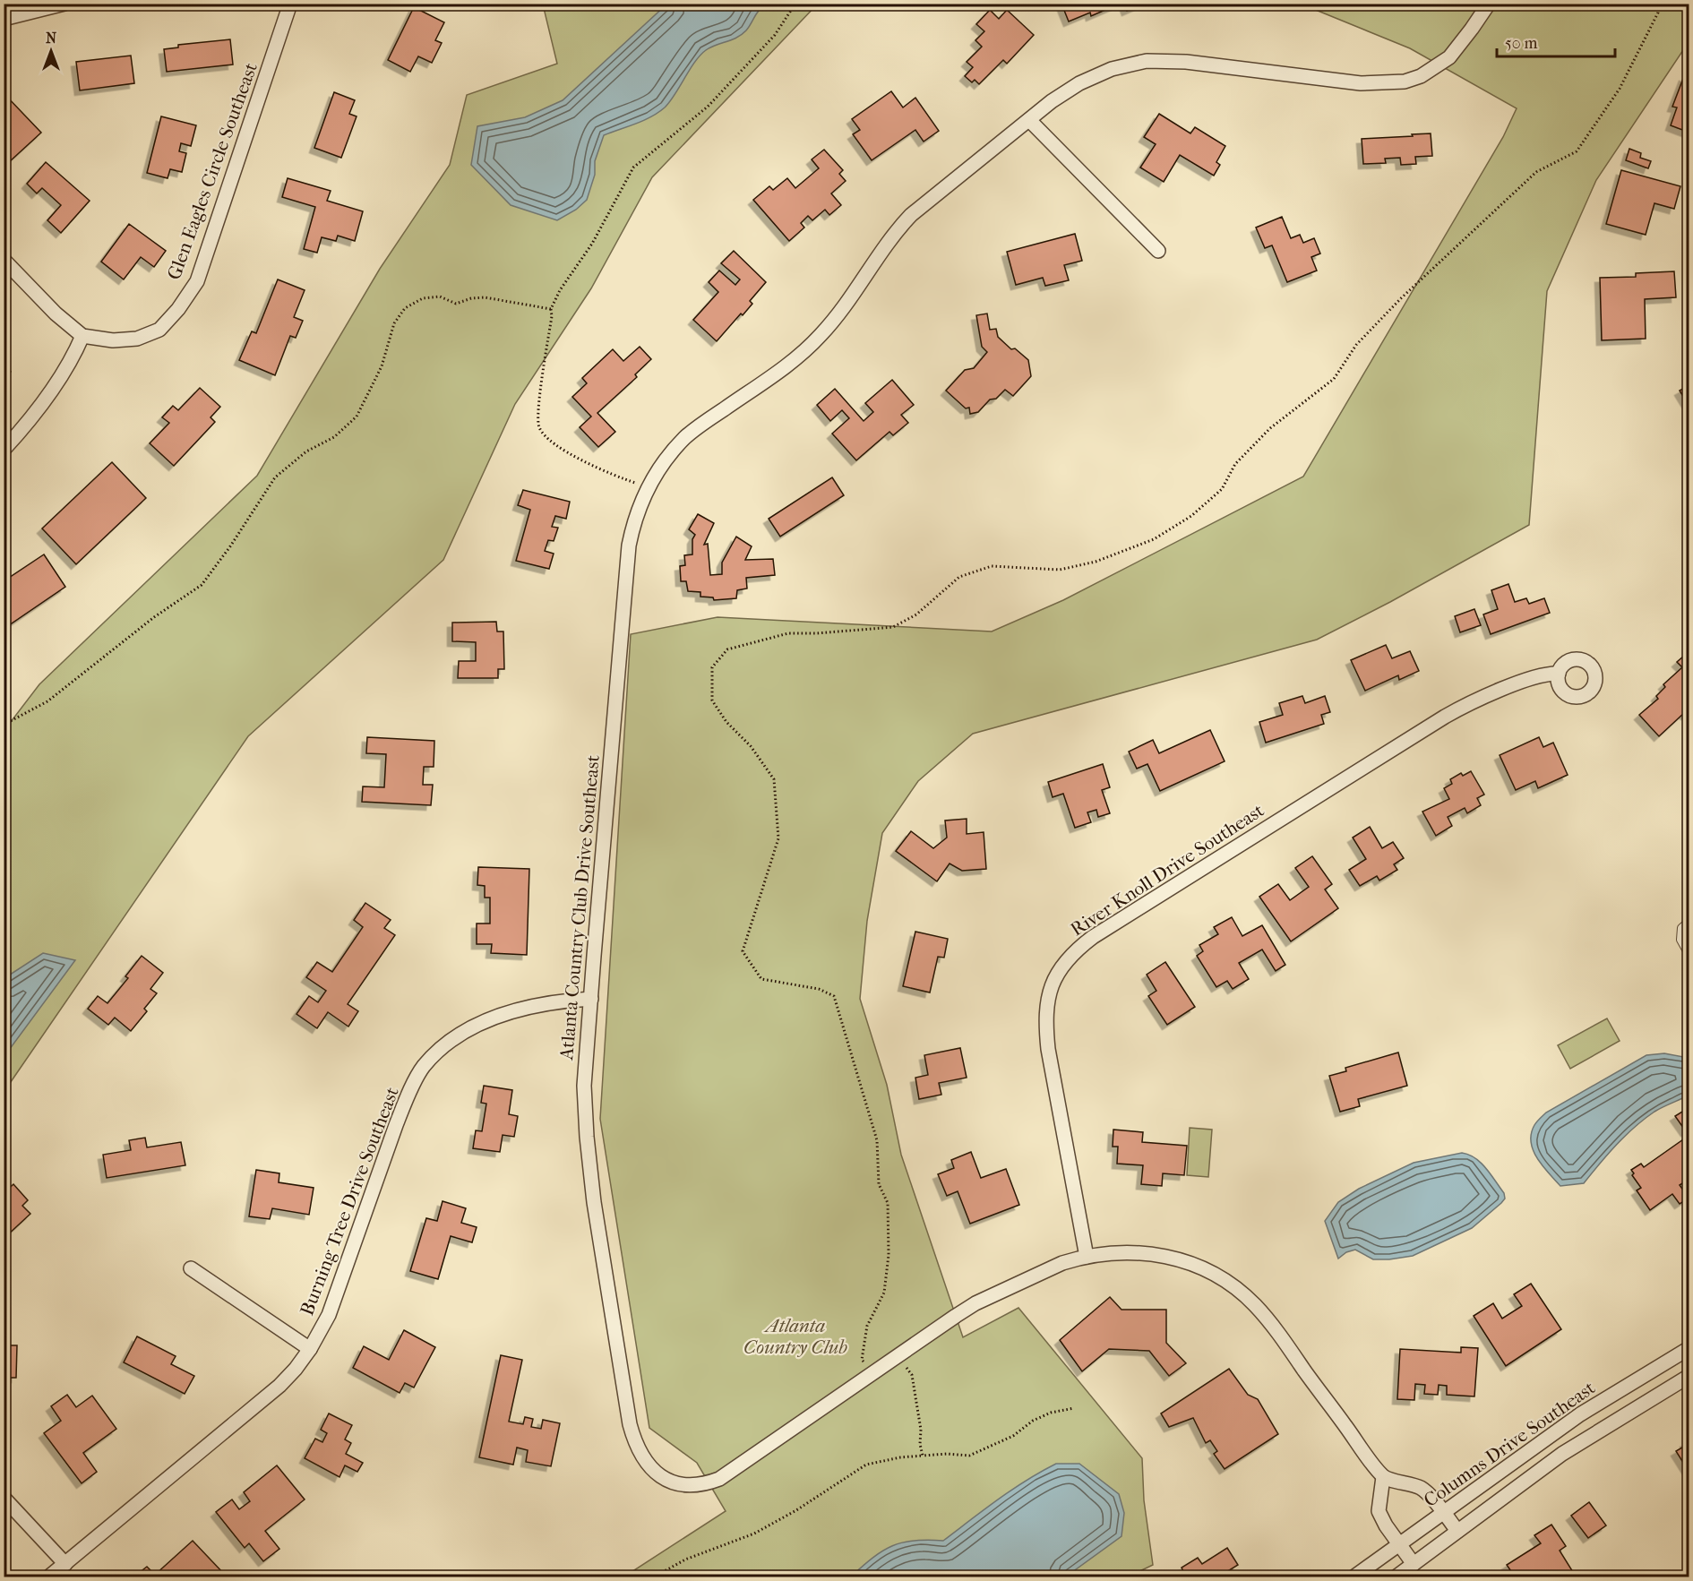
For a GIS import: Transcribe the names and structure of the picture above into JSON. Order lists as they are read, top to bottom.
{
  "streets": {
    "street": [
      "Glen Eagles Circle Southeast",
      "River Knoll Drive Southeast",
      "Atlanta Country Club Drive Southeast",
      "Burning Tree Drive Southeast",
      "Columns Drive Southeast"
    ]
  },
  "crossings": [
    ["River Knoll Drive Southeast", "Atlanta Country Club Drive Southeast"],
    ["Atlanta Country Club Drive Southeast", "Burning Tree Drive Southeast"]
  ],
  "parks": ["Atlanta Country Club"],
  "scale_bar": "50 m",
  "north": "top"
}
